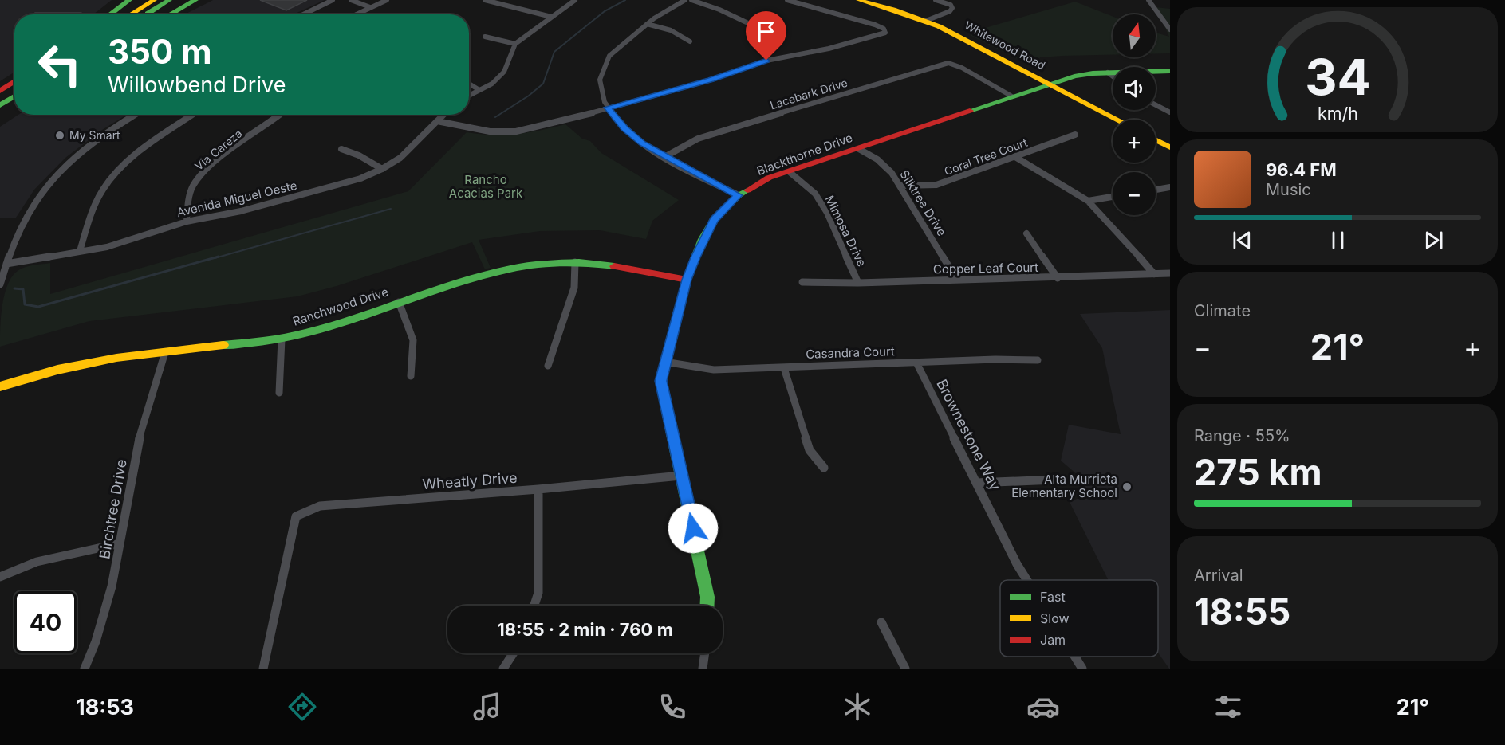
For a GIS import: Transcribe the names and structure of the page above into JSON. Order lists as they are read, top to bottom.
{
  "streets": {
    "main road": ["Whitewood Road", "Blackthorne Drive", "Ranchwood Drive"],
    "street": [
      "Lacebark Drive",
      "Via Careza",
      "Coral Tree Court",
      "Avenida Miguel Oeste",
      "Silktree Drive",
      "Mimosa Drive",
      "Copper Leaf Court",
      "Casandra Court",
      "Brownestone Way",
      "Wheatly Drive",
      "Birchtree Drive"
    ]
  },
  "crossings": [
    ["Whitewood Road", "Blackthorne Drive"],
    ["Lacebark Drive", "Blackthorne Drive"],
    ["Via Careza", "Avenida Miguel Oeste"],
    ["Blackthorne Drive", "Silktree Drive"],
    ["Blackthorne Drive", "Mimosa Drive"],
    ["Blackthorne Drive", "Ranchwood Drive"],
    ["Blackthorne Drive", "Casandra Court"],
    ["Blackthorne Drive", "Wheatly Drive"],
    ["Coral Tree Court", "Silktree Drive"],
    ["Silktree Drive", "Copper Leaf Court"],
    ["Mimosa Drive", "Copper Leaf Court"],
    ["Ranchwood Drive", "Birchtree Drive"],
    ["Casandra Court", "Brownestone Way"]
  ],
  "parks": ["Rancho Acacias Park"],
  "places": ["My Smart", "Alta Murrieta Elementary School"],
  "legend": ["Fast", "Slow", "Jam"],
  "north": "top",
  "page": {
    "map_buttons": ["+", "−"],
    "turn": ["350 m", "Willowbend Drive"],
    "song": ["96.4 FM", "Music"],
    "tile": [
      "Climate",
      ["Range · 55%", "275 km"],
      ["Arrival", "18:55"]
    ],
    "heat": ["−", "21°", "+"],
    "limit": "40",
    "trip": "18:55 · 2 min · 760 m",
    "tabs": ["18:53", "21°"],
    "gauge": ["34", "km/h"]
  }
}
